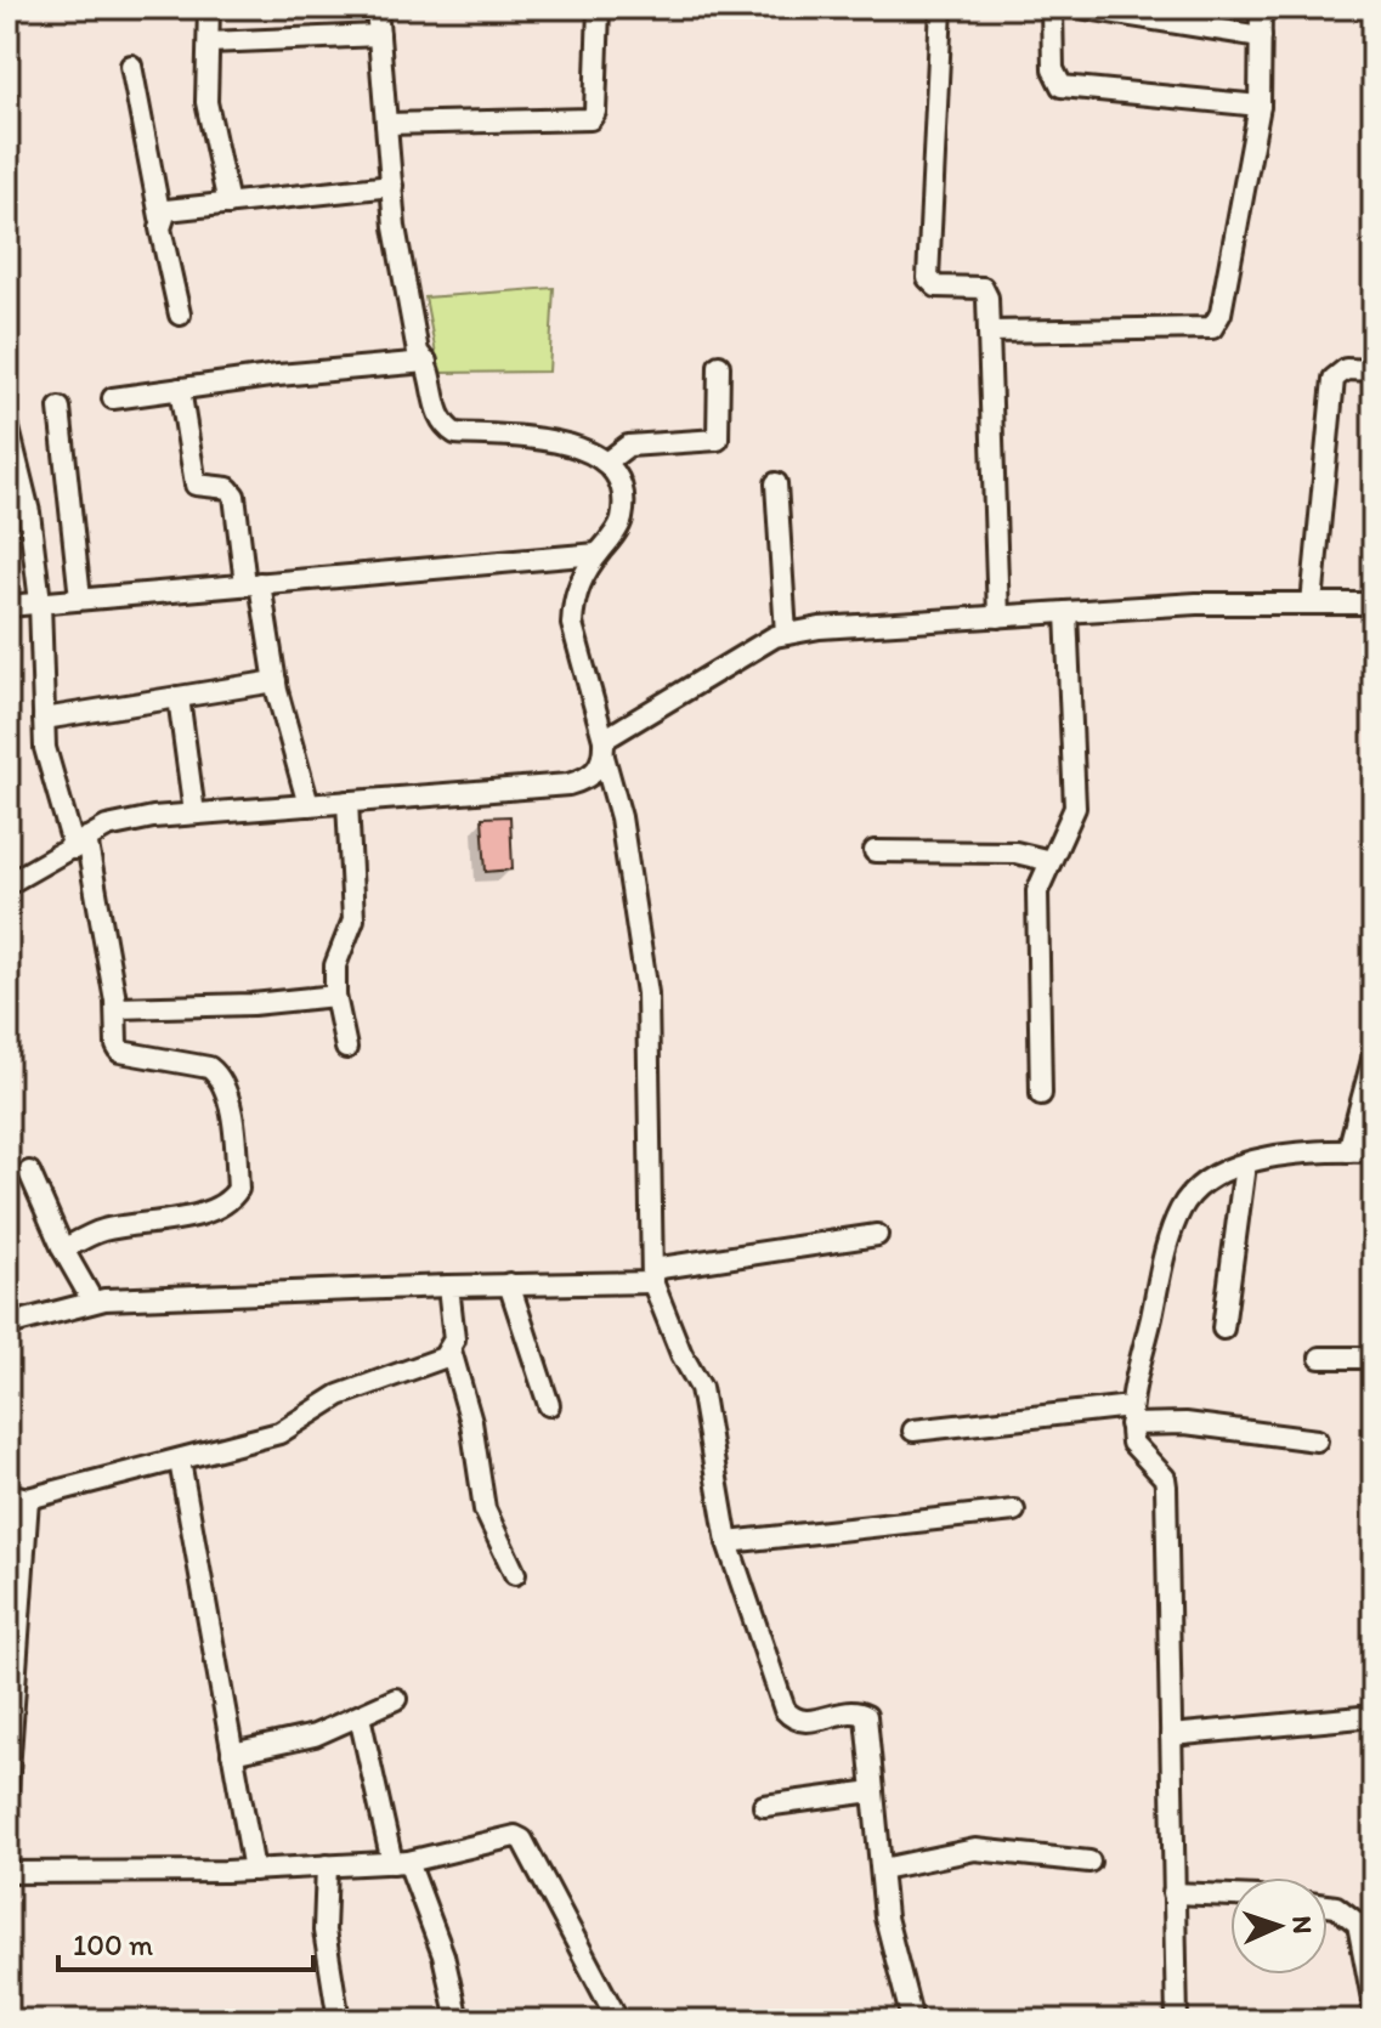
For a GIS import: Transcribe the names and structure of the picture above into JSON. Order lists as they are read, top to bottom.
{
  "scale_bar": "100 m",
  "north": "right"
}
